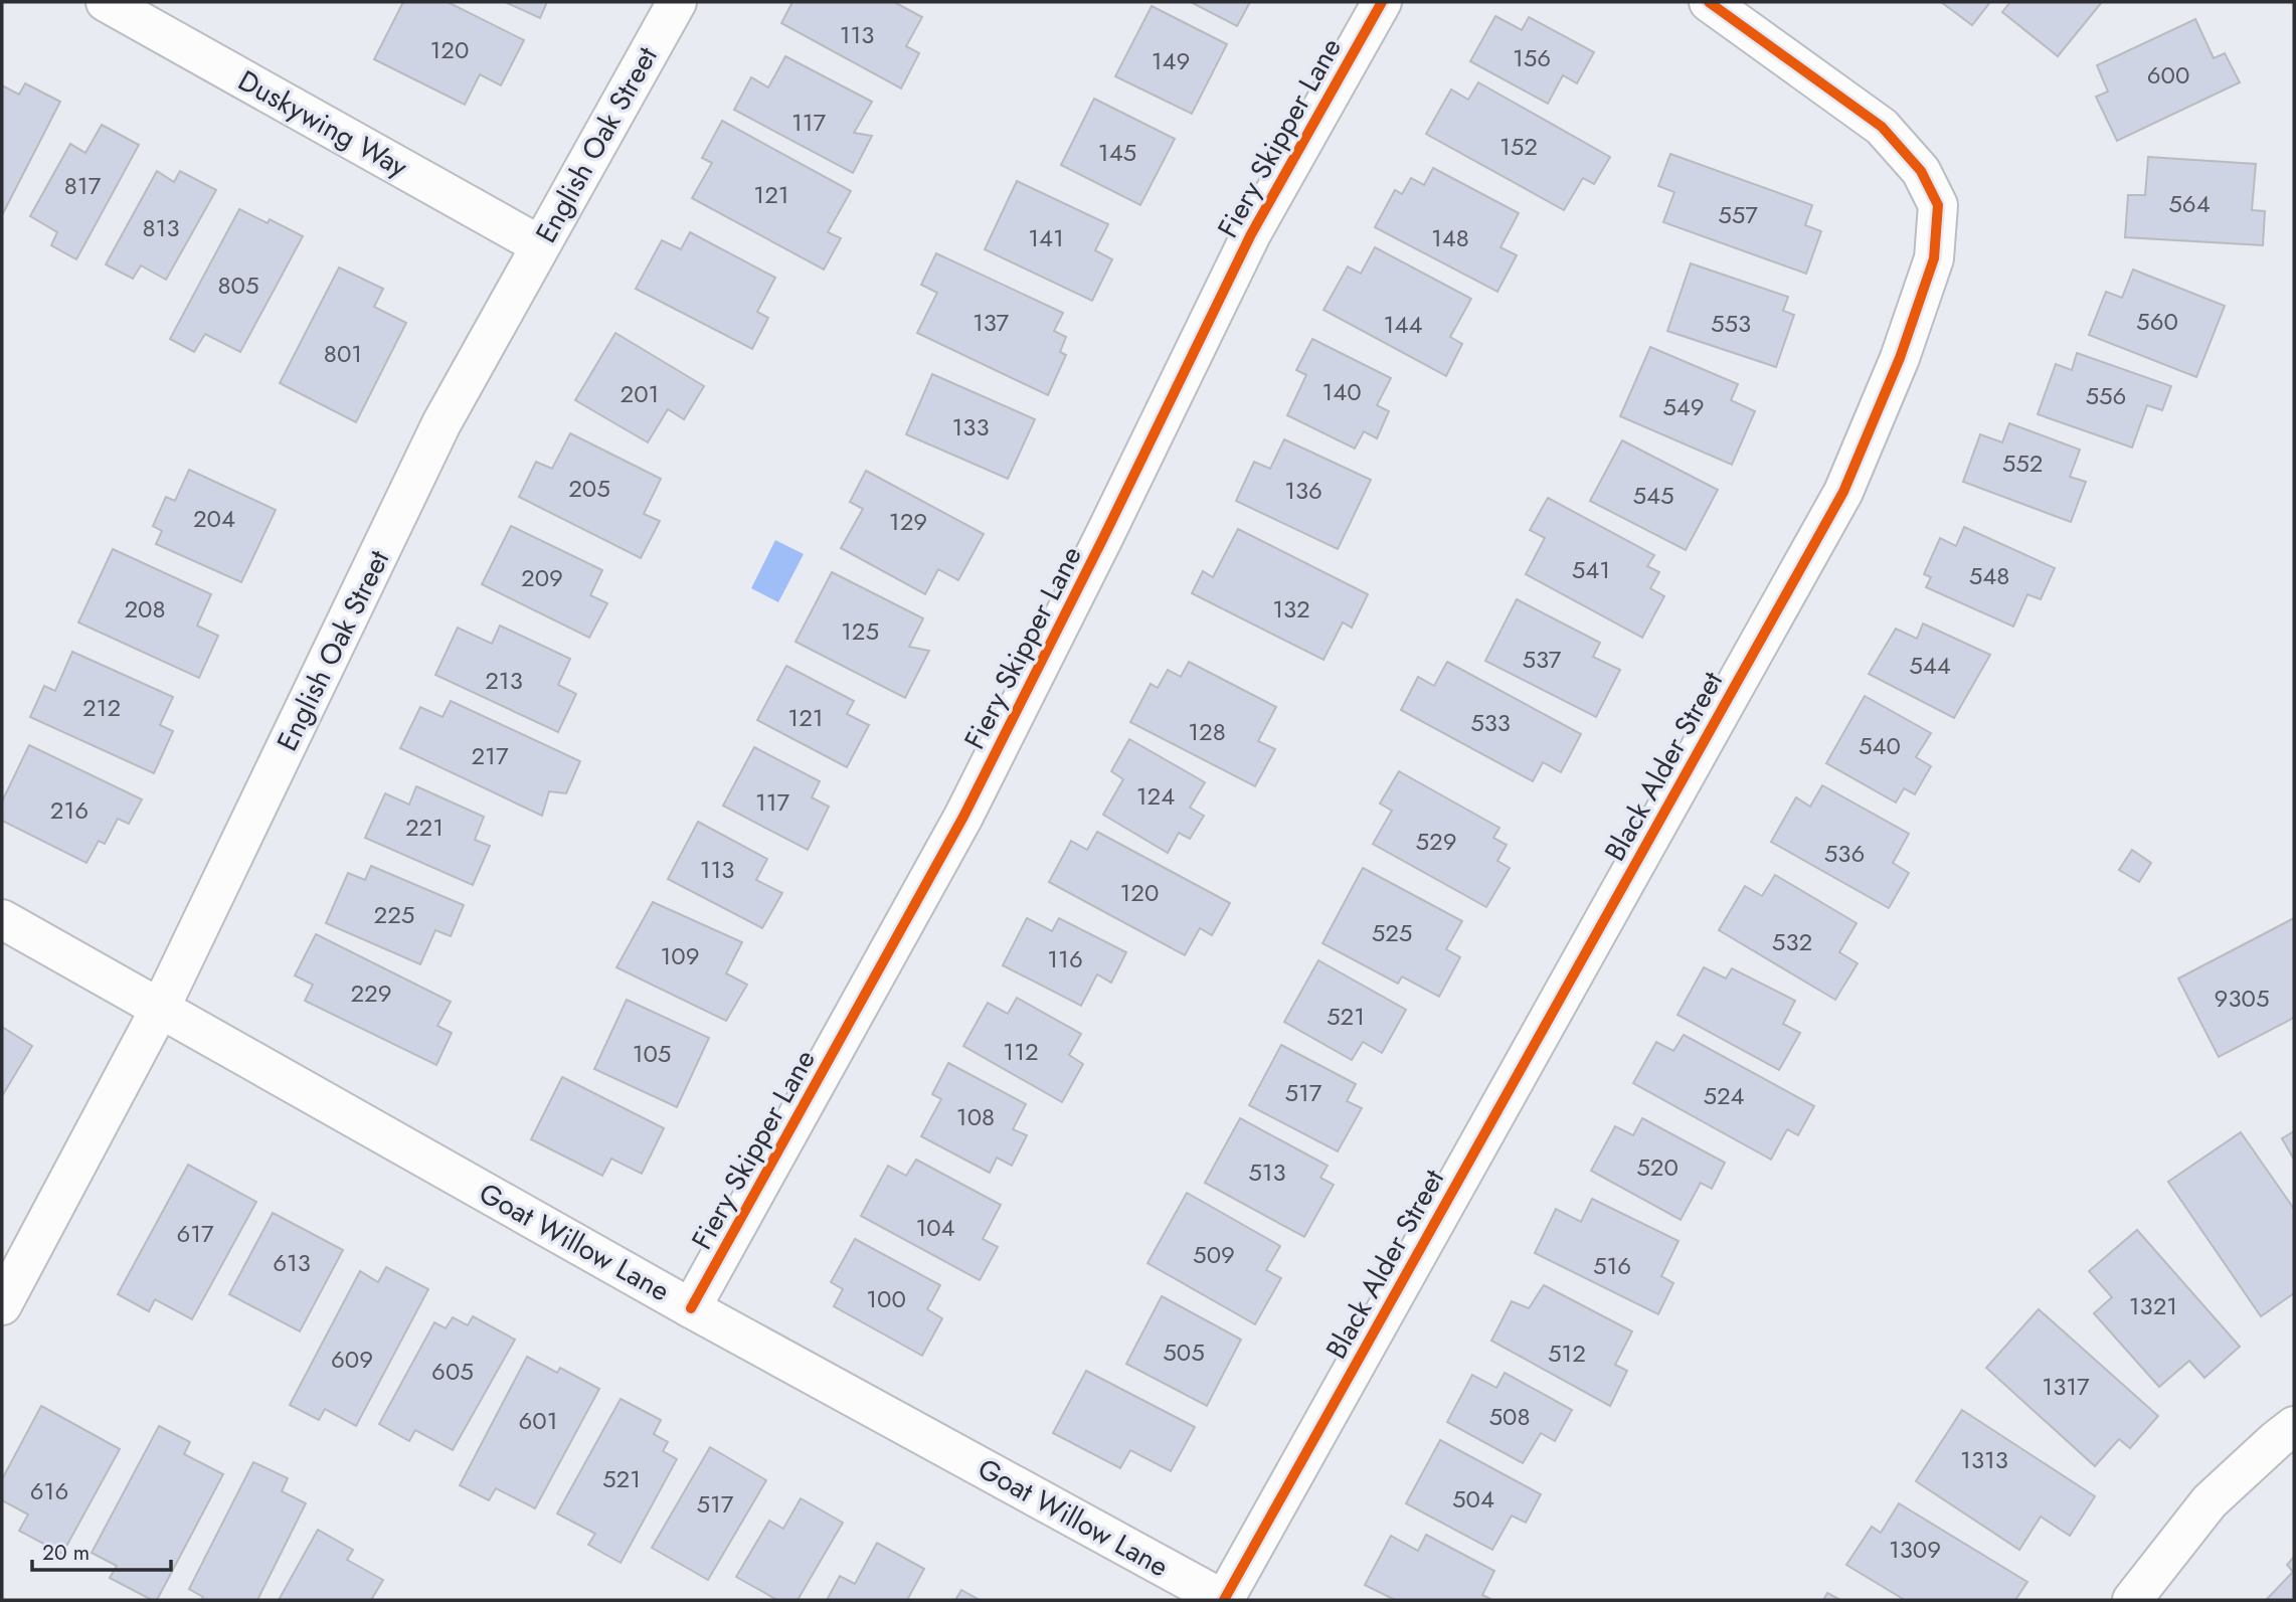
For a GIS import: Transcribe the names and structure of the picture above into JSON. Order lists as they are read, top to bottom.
{
  "streets": {
    "street": [
      "Duskywing Way",
      "Fiery Skipper Lane",
      "English Oak Street",
      "Black Alder Street",
      "Goat Willow Lane"
    ]
  },
  "crossings": [
    ["Duskywing Way", "English Oak Street"],
    ["Fiery Skipper Lane", "Goat Willow Lane"],
    ["English Oak Street", "Goat Willow Lane"],
    ["Black Alder Street", "Goat Willow Lane"]
  ],
  "house_numbers": [
    "113",
    "120",
    "156",
    "149",
    "600",
    "117",
    "152",
    "145",
    "817",
    "121",
    "564",
    "557",
    "813",
    "141",
    "148",
    "805",
    "560",
    "137",
    "553",
    "144",
    "801",
    "140",
    "201",
    "556",
    "549",
    "133",
    "552",
    "205",
    "136",
    "545",
    "204",
    "129",
    "541",
    "548",
    "209",
    "208",
    "132",
    "125",
    "537",
    "544",
    "213",
    "212",
    "121",
    "533",
    "128",
    "540",
    "217",
    "124",
    "117",
    "216",
    "221",
    "529",
    "536",
    "113",
    "120",
    "225",
    "525",
    "532",
    "109",
    "116",
    "229",
    "9305",
    "521",
    "112",
    "105",
    "517",
    "524",
    "108",
    "520",
    "513",
    "104",
    "617",
    "509",
    "613",
    "516",
    "100",
    "1321",
    "505",
    "512",
    "609",
    "605",
    "1317",
    "508",
    "601",
    "1313",
    "521",
    "616",
    "504",
    "517",
    "1309"
  ],
  "scale_bar": "20 m"
}
